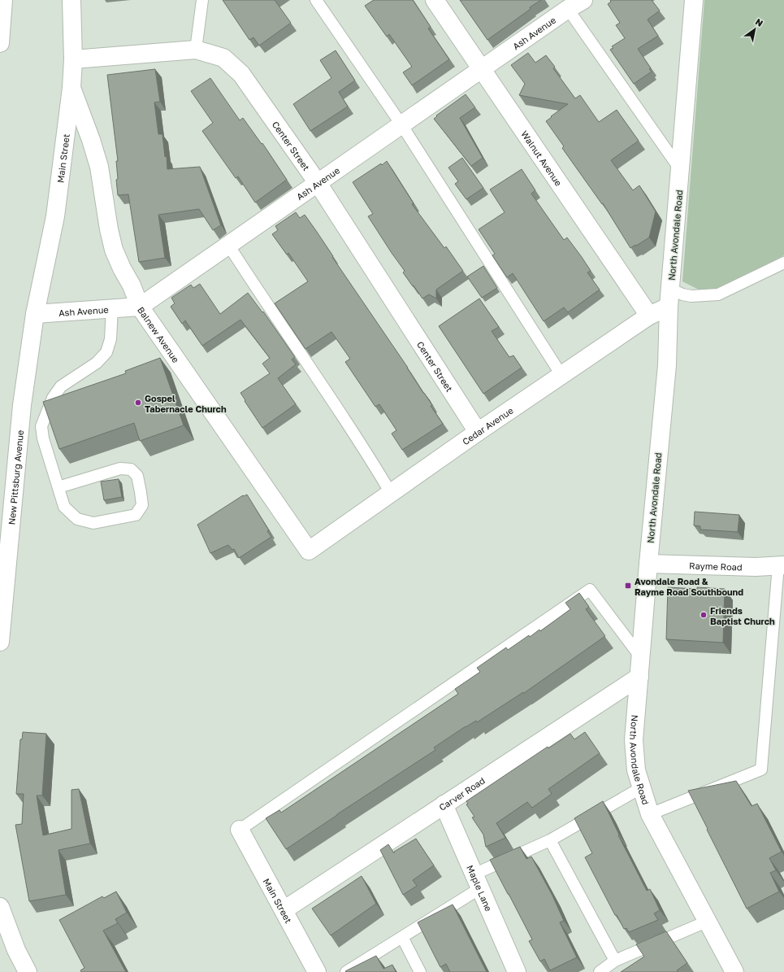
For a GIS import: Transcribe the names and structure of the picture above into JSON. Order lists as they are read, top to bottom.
{
  "streets": {
    "street": [
      "Ash Avenue",
      "Center Street",
      "Main Street",
      "Walnut Avenue",
      "North Avondale Road",
      "Balnew Avenue",
      "Cedar Avenue",
      "New Pittsburg Avenue",
      "Rayme Road",
      "Carver Road",
      "Maple Lane"
    ]
  },
  "crossings": [
    ["Ash Avenue", "Center Street"],
    ["Ash Avenue", "Main Street"],
    ["Ash Avenue", "Walnut Avenue"],
    ["Ash Avenue", "Balnew Avenue"],
    ["Ash Avenue", "New Pittsburg Avenue"],
    ["Center Street", "Main Street"],
    ["Center Street", "Cedar Avenue"],
    ["Main Street", "Balnew Avenue"],
    ["Main Street", "New Pittsburg Avenue"],
    ["Main Street", "Carver Road"],
    ["Walnut Avenue", "Cedar Avenue"],
    ["North Avondale Road", "Cedar Avenue"],
    ["North Avondale Road", "Rayme Road"],
    ["North Avondale Road", "Carver Road"],
    ["Balnew Avenue", "Cedar Avenue"],
    ["Carver Road", "Maple Lane"]
  ],
  "places": {
    "other": ["Gospel Tabernacle Church", "Friends Baptist Church"],
    "transit": ["Avondale Road & Rayme Road Southbound"]
  },
  "north": "top right"
}
